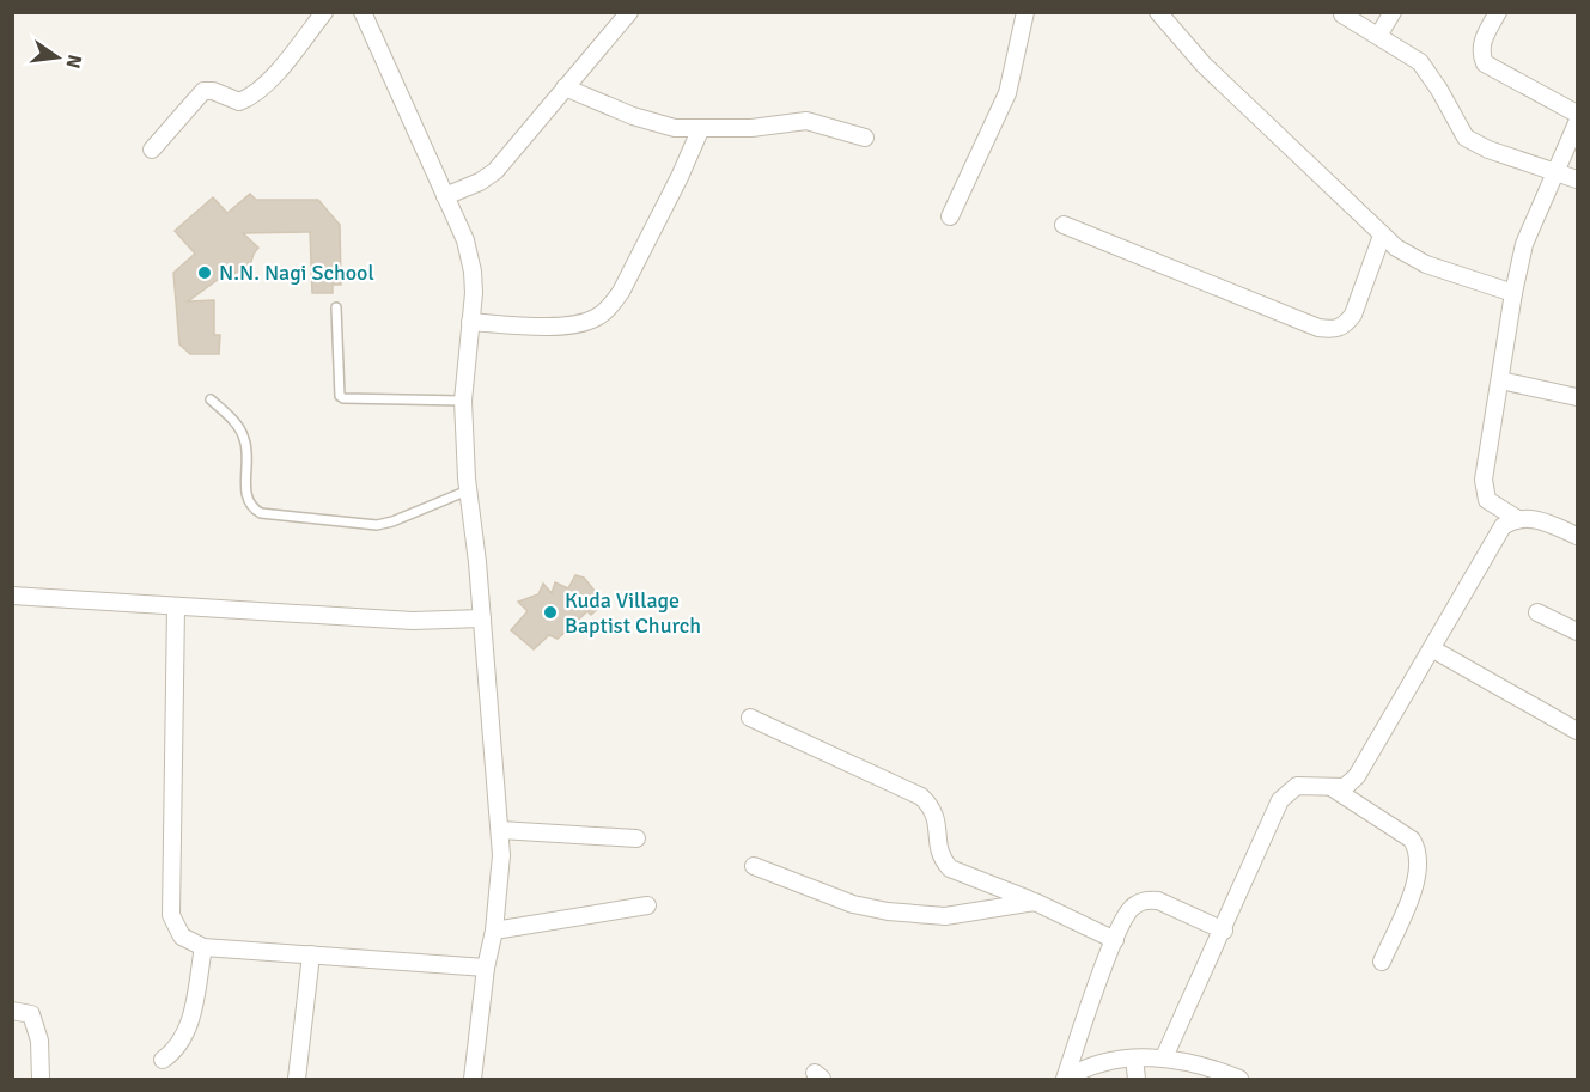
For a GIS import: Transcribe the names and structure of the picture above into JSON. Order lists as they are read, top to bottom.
{
  "places": ["N.N. Nagi School", "Kuda Village Baptist Church"],
  "north": "right"
}
